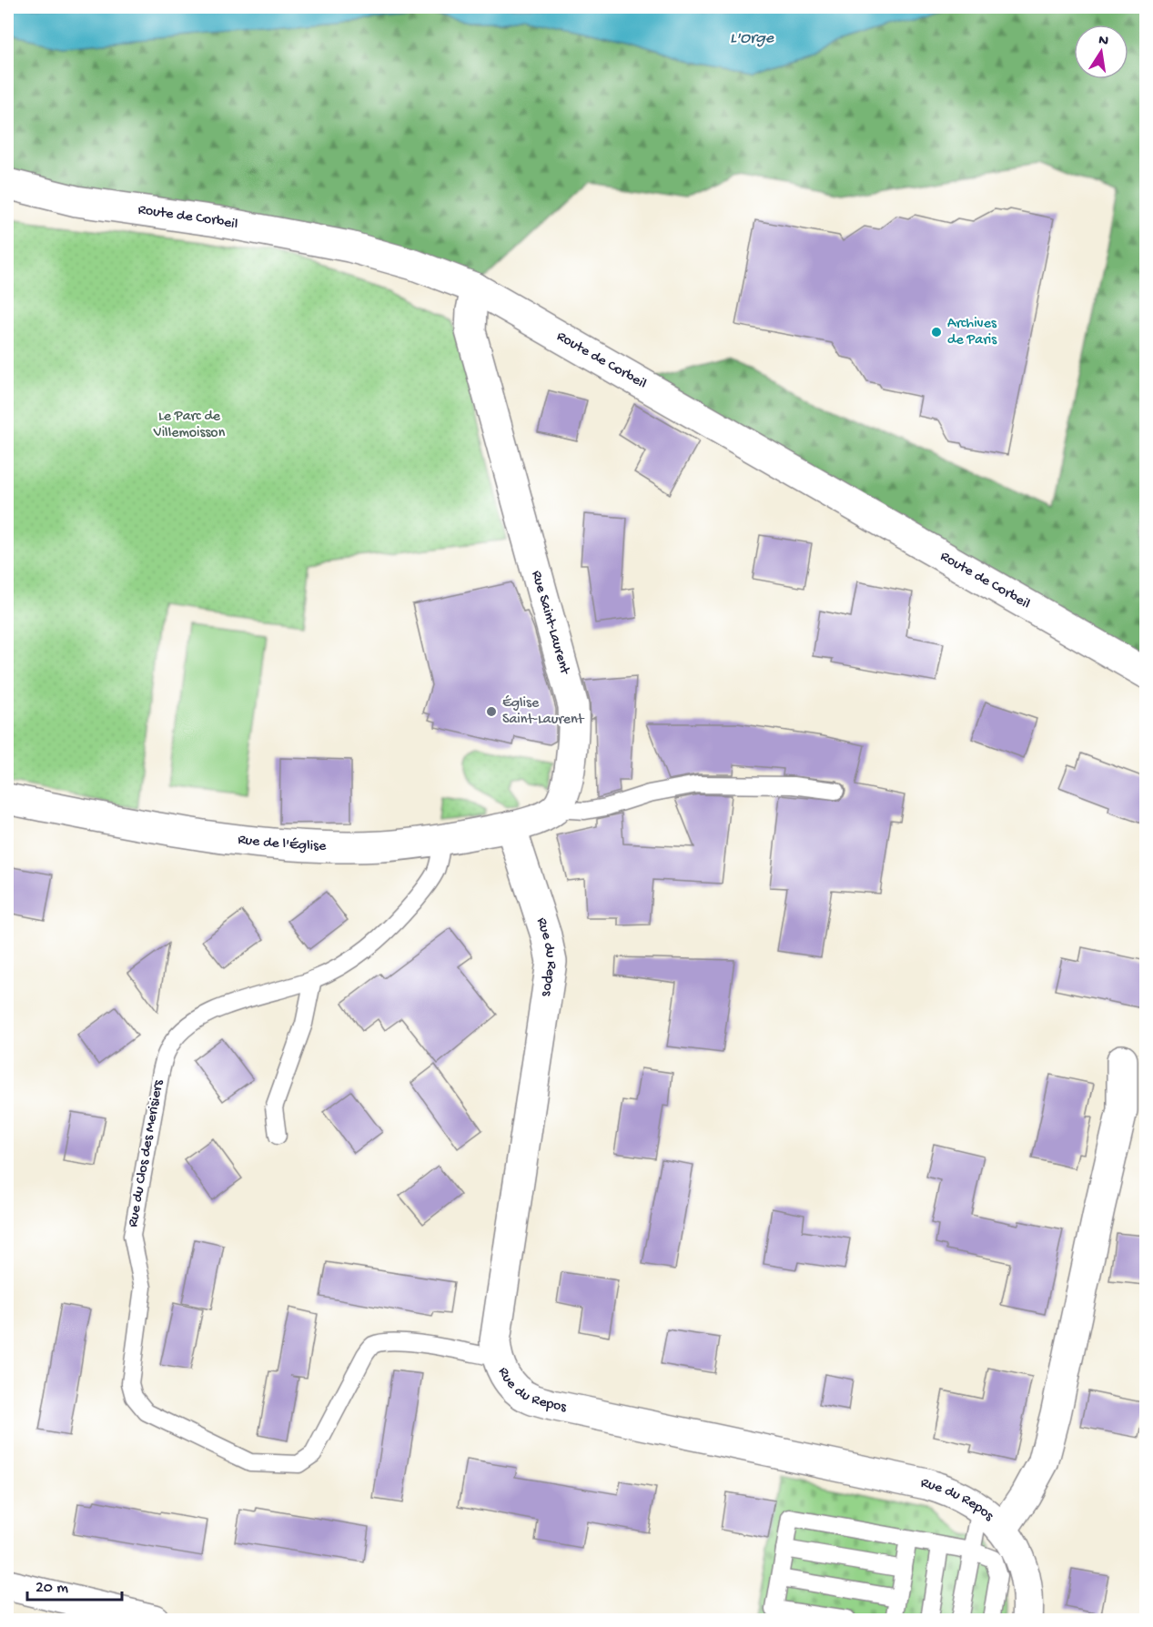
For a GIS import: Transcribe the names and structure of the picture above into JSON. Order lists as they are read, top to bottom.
{
  "streets": {
    "street": [
      "Route de Corbeil",
      "Rue Saint-Laurent",
      "Rue de l'Église",
      "Rue du Repos"
    ],
    "lane": ["Rue du Clos des Merisiers"]
  },
  "crossings": [
    ["Route de Corbeil", "Rue Saint-Laurent"],
    ["Rue Saint-Laurent", "Rue de l'Église"],
    ["Rue de l'Église", "Rue du Repos"],
    ["Rue de l'Église", "Rue du Clos des Merisiers"],
    ["Rue du Repos", "Rue du Clos des Merisiers"]
  ],
  "water": ["L'Orge"],
  "parks": ["Le Parc de Villemoisson"],
  "places": ["Archives de Paris", "Église Saint-Laurent"],
  "scale_bar": "20 m",
  "north": "top"
}
